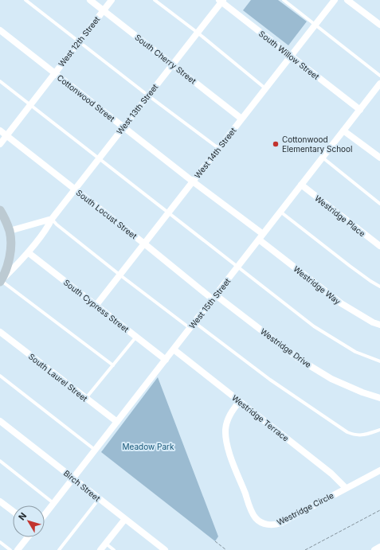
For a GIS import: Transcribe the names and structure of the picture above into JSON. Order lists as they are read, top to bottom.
{
  "streets": {
    "street": [
      "West 12th Street",
      "South Willow Street",
      "South Cherry Street",
      "Cottonwood Street",
      "West 13th Street",
      "West 14th Street",
      "South Locust Street",
      "Westridge Place",
      "Westridge Way",
      "West 15th Street",
      "South Cypress Street",
      "Westridge Drive",
      "South Laurel Street",
      "Westridge Terrace",
      "Birch Street",
      "Westridge Circle"
    ]
  },
  "crossings": [
    ["West 12th Street", "South Cherry Street"],
    ["West 12th Street", "Cottonwood Street"],
    ["West 12th Street", "South Locust Street"],
    ["South Willow Street", "West 13th Street"],
    ["South Willow Street", "West 14th Street"],
    ["South Willow Street", "West 15th Street"],
    ["South Cherry Street", "West 13th Street"],
    ["South Cherry Street", "West 14th Street"],
    ["Cottonwood Street", "West 13th Street"],
    ["Cottonwood Street", "West 14th Street"],
    ["Cottonwood Street", "Westridge Way"],
    ["Cottonwood Street", "West 15th Street"],
    ["West 13th Street", "South Locust Street"],
    ["West 13th Street", "South Cypress Street"],
    ["West 14th Street", "South Locust Street"],
    ["West 14th Street", "South Cypress Street"],
    ["South Locust Street", "West 15th Street"],
    ["South Locust Street", "Westridge Drive"],
    ["Westridge Place", "West 15th Street"],
    ["Westridge Way", "West 15th Street"],
    ["West 15th Street", "South Cypress Street"],
    ["West 15th Street", "Westridge Drive"],
    ["West 15th Street", "South Laurel Street"],
    ["West 15th Street", "Westridge Terrace"],
    ["West 15th Street", "Birch Street"],
    ["Westridge Terrace", "Westridge Circle"]
  ],
  "parks": ["Meadow Park"],
  "places": ["Cottonwood Elementary School"],
  "north": "top left"
}
